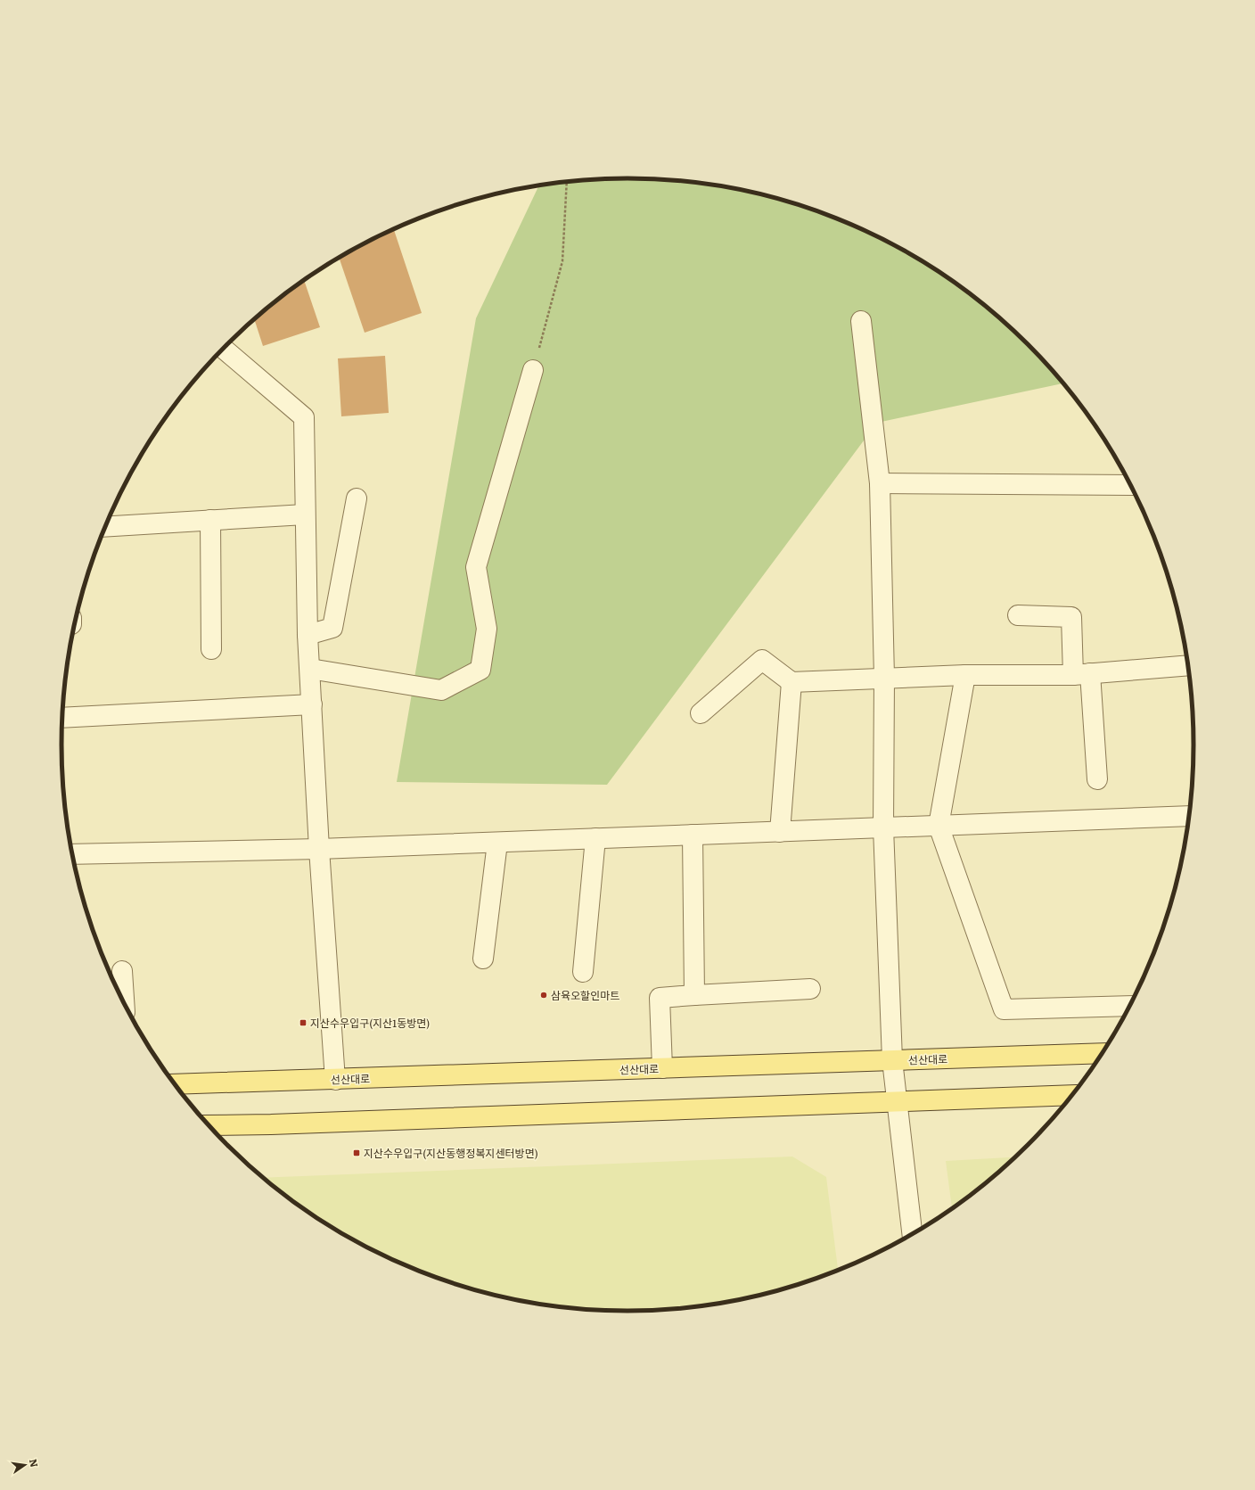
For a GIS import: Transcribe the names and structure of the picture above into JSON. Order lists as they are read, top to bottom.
{
  "streets": {
    "main road": ["선산대로"]
  },
  "places": {
    "other": ["삼육오할인마트"],
    "transit": ["지산수우입구(지산1동방면)", "지산수우입구(지산동행정복지센터방면)"]
  },
  "north": "right"
}
